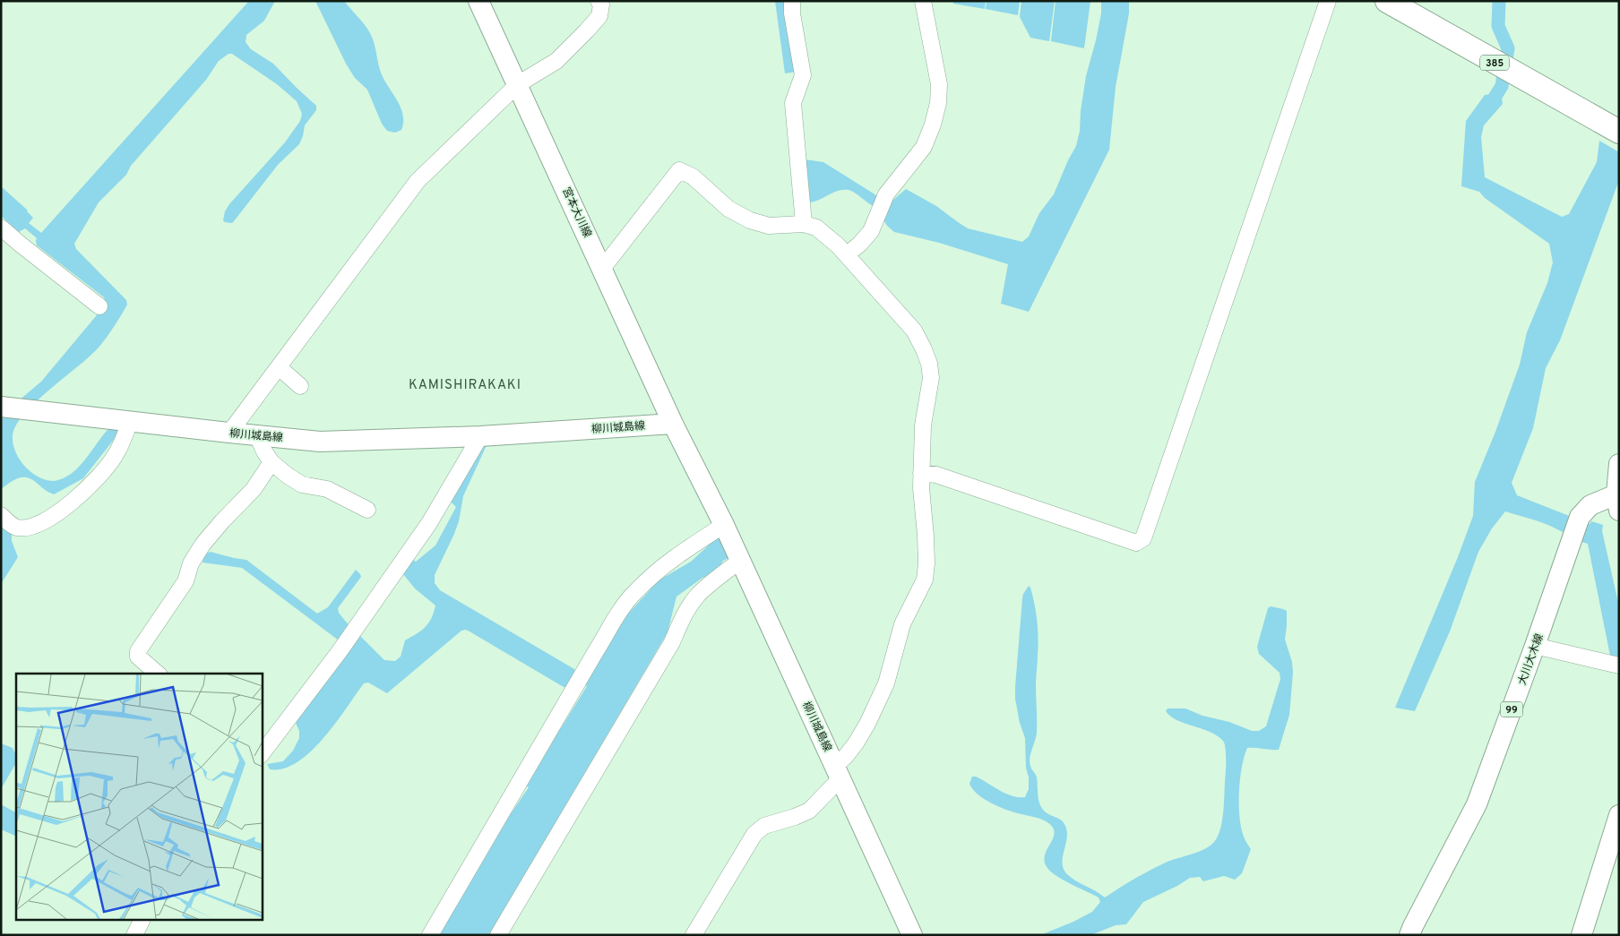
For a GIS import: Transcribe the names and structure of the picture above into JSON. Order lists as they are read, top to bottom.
{
  "streets": {
    "highway": ["385"],
    "main road": [
      "宮本大川線",
      "柳川城島線",
      "大川大木線",
      "99"
    ]
  },
  "crossings": [
    ["宮本大川線", "柳川城島線"]
  ],
  "districts": ["KAMISHIRAKAKI"]
}
